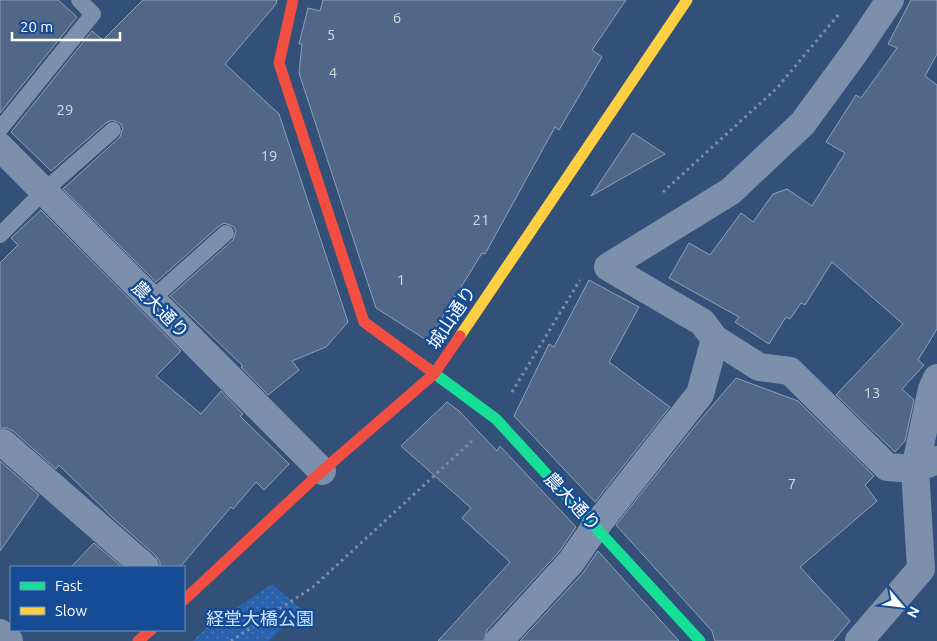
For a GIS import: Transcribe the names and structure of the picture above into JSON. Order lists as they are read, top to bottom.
{
  "streets": {
    "street": ["農大通り", "城山通り"]
  },
  "crossings": [
    ["農大通り", "城山通り"]
  ],
  "parks": ["経堂大橋公園"],
  "house_numbers": [
    "6",
    "5",
    "4",
    "29",
    "19",
    "21",
    "1",
    "13",
    "7"
  ],
  "legend": ["Fast", "Slow"],
  "scale_bar": "20 m",
  "north": "bottom right"
}
